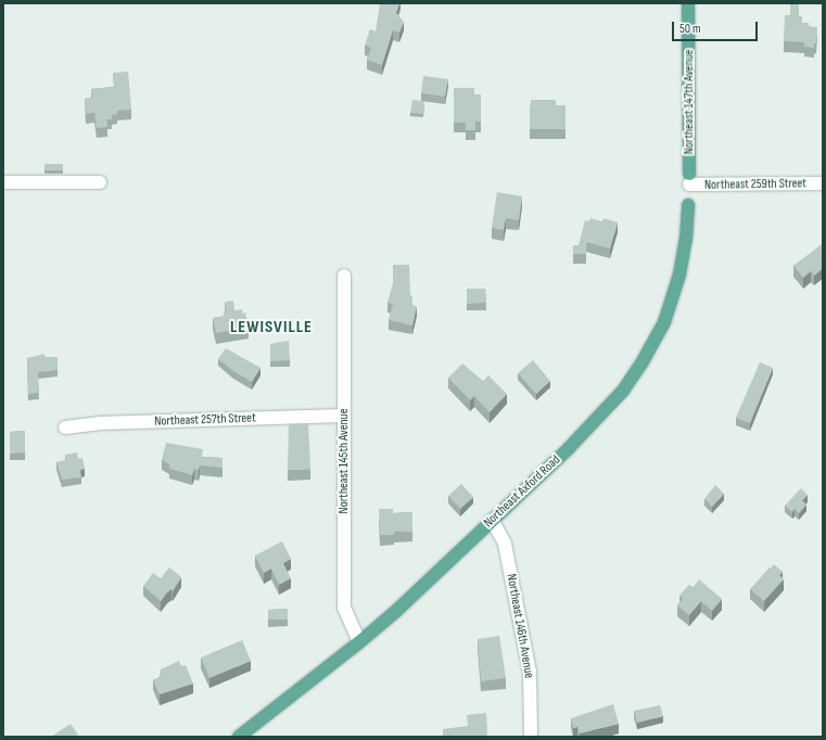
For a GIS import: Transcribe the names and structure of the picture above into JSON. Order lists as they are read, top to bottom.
{
  "streets": {
    "main road": ["Northeast 147th Avenue", "Northeast Axford Road"],
    "street": [
      "Northeast 259th Street",
      "Northeast 257th Street",
      "Northeast 145th Avenue",
      "Northeast 146th Avenue"
    ]
  },
  "crossings": [
    ["Northeast 147th Avenue", "Northeast 259th Street"],
    ["Northeast 147th Avenue", "Northeast Axford Road"],
    ["Northeast 259th Street", "Northeast Axford Road"],
    ["Northeast 257th Street", "Northeast 145th Avenue"],
    ["Northeast 145th Avenue", "Northeast Axford Road"],
    ["Northeast Axford Road", "Northeast 146th Avenue"]
  ],
  "districts": ["LEWISVILLE"],
  "scale_bar": "50 m"
}
